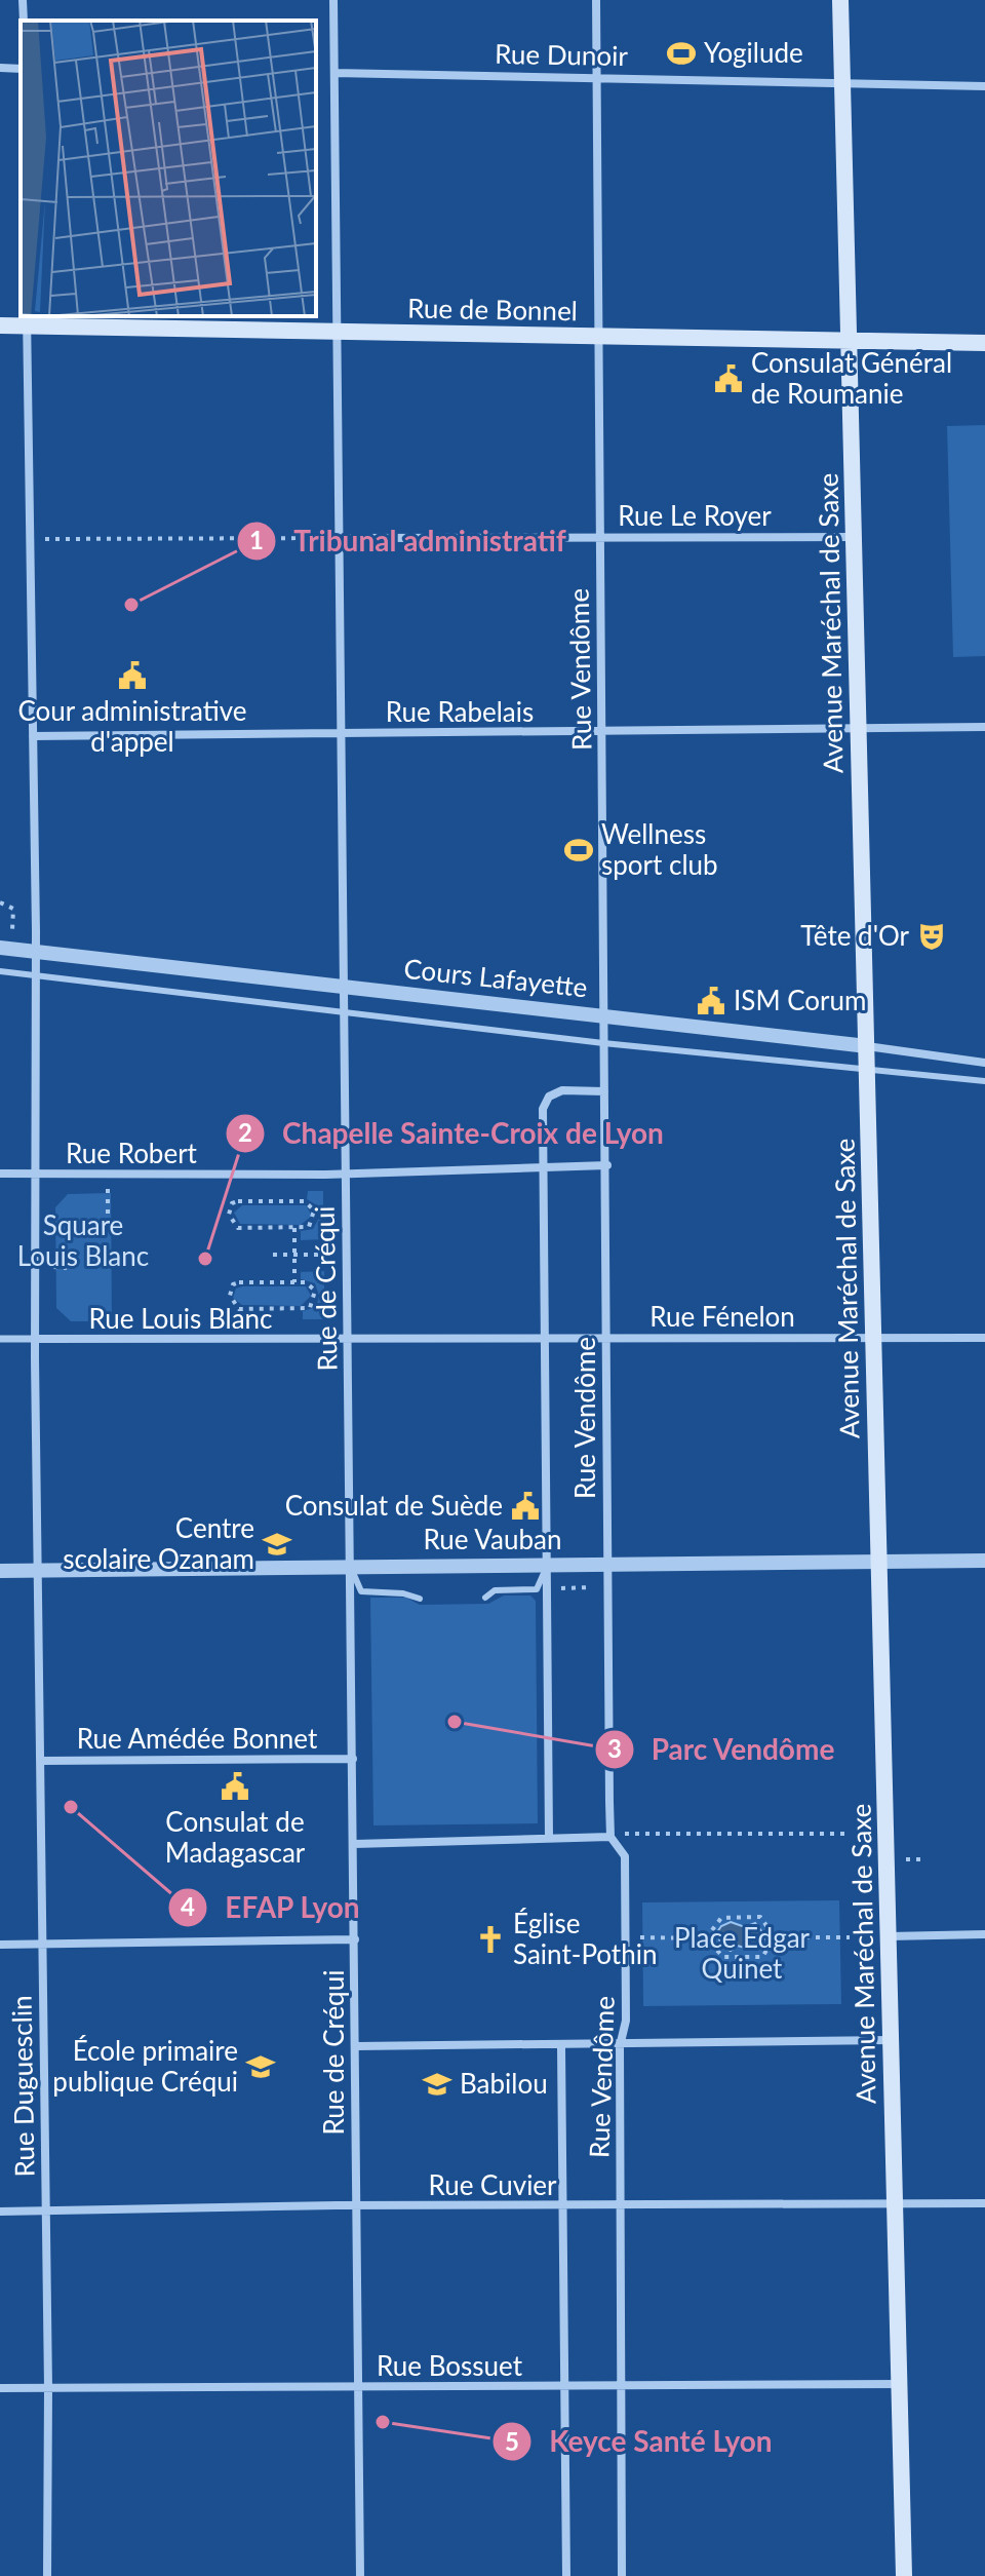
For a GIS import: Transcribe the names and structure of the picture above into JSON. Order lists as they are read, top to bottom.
{
  "streets": {
    "main road": ["Rue de Bonnel", "Avenue Maréchal de Saxe"],
    "street": [
      "Rue Dunoir",
      "Rue Le Royer",
      "Rue Vendôme",
      "Rue Rabelais",
      "Cours Lafayette",
      "Rue Robert",
      "Rue de Créqui",
      "Rue Fénelon",
      "Rue Louis Blanc",
      "Rue Vauban",
      "Rue Amédée Bonnet",
      "Rue Duguesclin",
      "Rue Cuvier",
      "Rue Bossuet"
    ]
  },
  "crossings": [
    ["Rue Dunoir", "Avenue Maréchal de Saxe"],
    ["Rue Dunoir", "Rue Vendôme"],
    ["Rue Dunoir", "Rue de Créqui"],
    ["Rue de Bonnel", "Avenue Maréchal de Saxe"],
    ["Rue de Bonnel", "Rue Vendôme"],
    ["Rue de Bonnel", "Rue de Créqui"],
    ["Rue de Bonnel", "Rue Duguesclin"],
    ["Rue Le Royer", "Avenue Maréchal de Saxe"],
    ["Rue Le Royer", "Rue Vendôme"],
    ["Rue Le Royer", "Rue de Créqui"],
    ["Avenue Maréchal de Saxe", "Rue Rabelais"],
    ["Avenue Maréchal de Saxe", "Cours Lafayette"],
    ["Avenue Maréchal de Saxe", "Rue Fénelon"],
    ["Avenue Maréchal de Saxe", "Rue Vauban"],
    ["Avenue Maréchal de Saxe", "Rue Cuvier"],
    ["Avenue Maréchal de Saxe", "Rue Bossuet"],
    ["Rue Vendôme", "Rue Rabelais"],
    ["Rue Vendôme", "Cours Lafayette"],
    ["Rue Vendôme", "Rue Robert"],
    ["Rue Vendôme", "Rue Fénelon"],
    ["Rue Vendôme", "Rue Louis Blanc"],
    ["Rue Vendôme", "Rue Vauban"],
    ["Rue Vendôme", "Rue Cuvier"],
    ["Rue Vendôme", "Rue Bossuet"],
    ["Rue Rabelais", "Rue de Créqui"],
    ["Rue Rabelais", "Rue Duguesclin"],
    ["Cours Lafayette", "Rue de Créqui"],
    ["Cours Lafayette", "Rue Duguesclin"],
    ["Rue Robert", "Rue de Créqui"],
    ["Rue Robert", "Rue Duguesclin"],
    ["Rue de Créqui", "Rue Louis Blanc"],
    ["Rue de Créqui", "Rue Vauban"],
    ["Rue de Créqui", "Rue Amédée Bonnet"],
    ["Rue de Créqui", "Rue Cuvier"],
    ["Rue de Créqui", "Rue Bossuet"],
    ["Rue Fénelon", "Rue Louis Blanc"],
    ["Rue Louis Blanc", "Rue Duguesclin"],
    ["Rue Vauban", "Rue Duguesclin"],
    ["Rue Amédée Bonnet", "Rue Duguesclin"],
    ["Rue Duguesclin", "Rue Cuvier"],
    ["Rue Duguesclin", "Rue Bossuet"]
  ],
  "parks": ["Square Louis Blanc", "Place Edgar Quinet"],
  "places": {
    "sports": ["Yogilude", "Wellness sport club"],
    "public building": [
      "Consulat Général de Roumanie",
      "Cour administrative d'appel",
      "ISM Corum",
      "Consulat de Suède",
      "Consulat de Madagascar"
    ],
    "other": [
      "Tribunal administratif",
      "Chapelle Sainte-Croix de Lyon",
      "Parc Vendôme",
      "EFAP Lyon",
      "Keyce Santé Lyon"
    ],
    "theatre": ["Tête d'Or"],
    "school or university": ["Centre scolaire Ozanam", "École primaire publique Créqui", "Babilou"],
    "church": ["Église Saint-Pothin"]
  }
}
